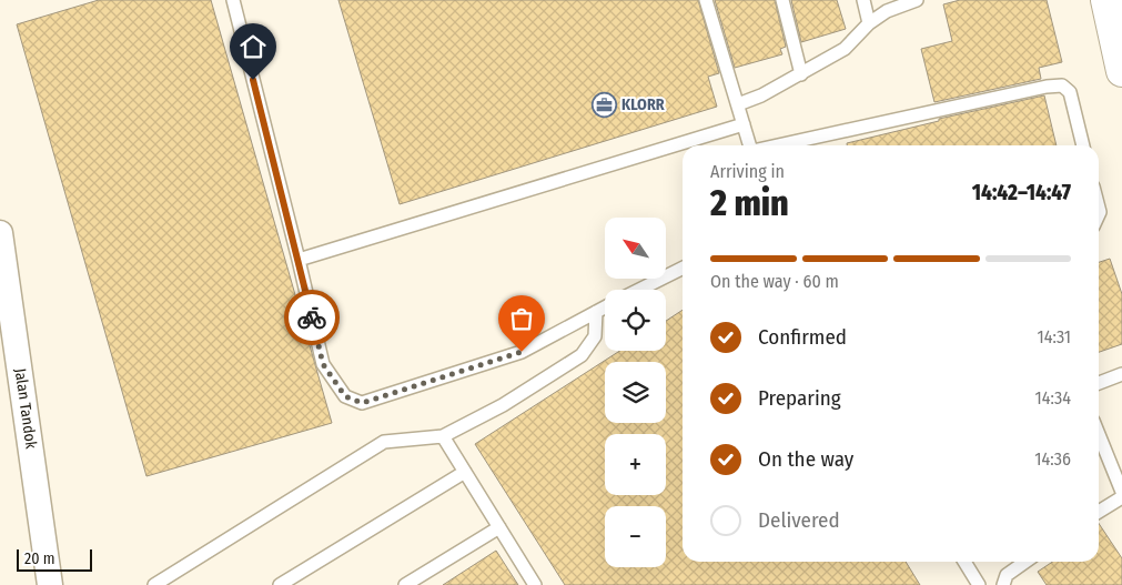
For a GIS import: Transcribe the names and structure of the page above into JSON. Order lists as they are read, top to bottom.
{
  "streets": {
    "street": ["Jalan Tandok"]
  },
  "places": {
    "office": ["KLORR"]
  },
  "scale_bar": "20 m",
  "north": "top left",
  "page": {
    "heading": ["2 min", "Arriving in", "14:42–14:47"],
    "map_buttons": ["+", "−"],
    "bar": "On the way · 60 m",
    "list": [
      ["Confirmed", "14:31"],
      ["Preparing", "14:34"],
      ["On the way", "14:36"],
      "Delivered"
    ],
    "scale": "20 m"
  }
}
